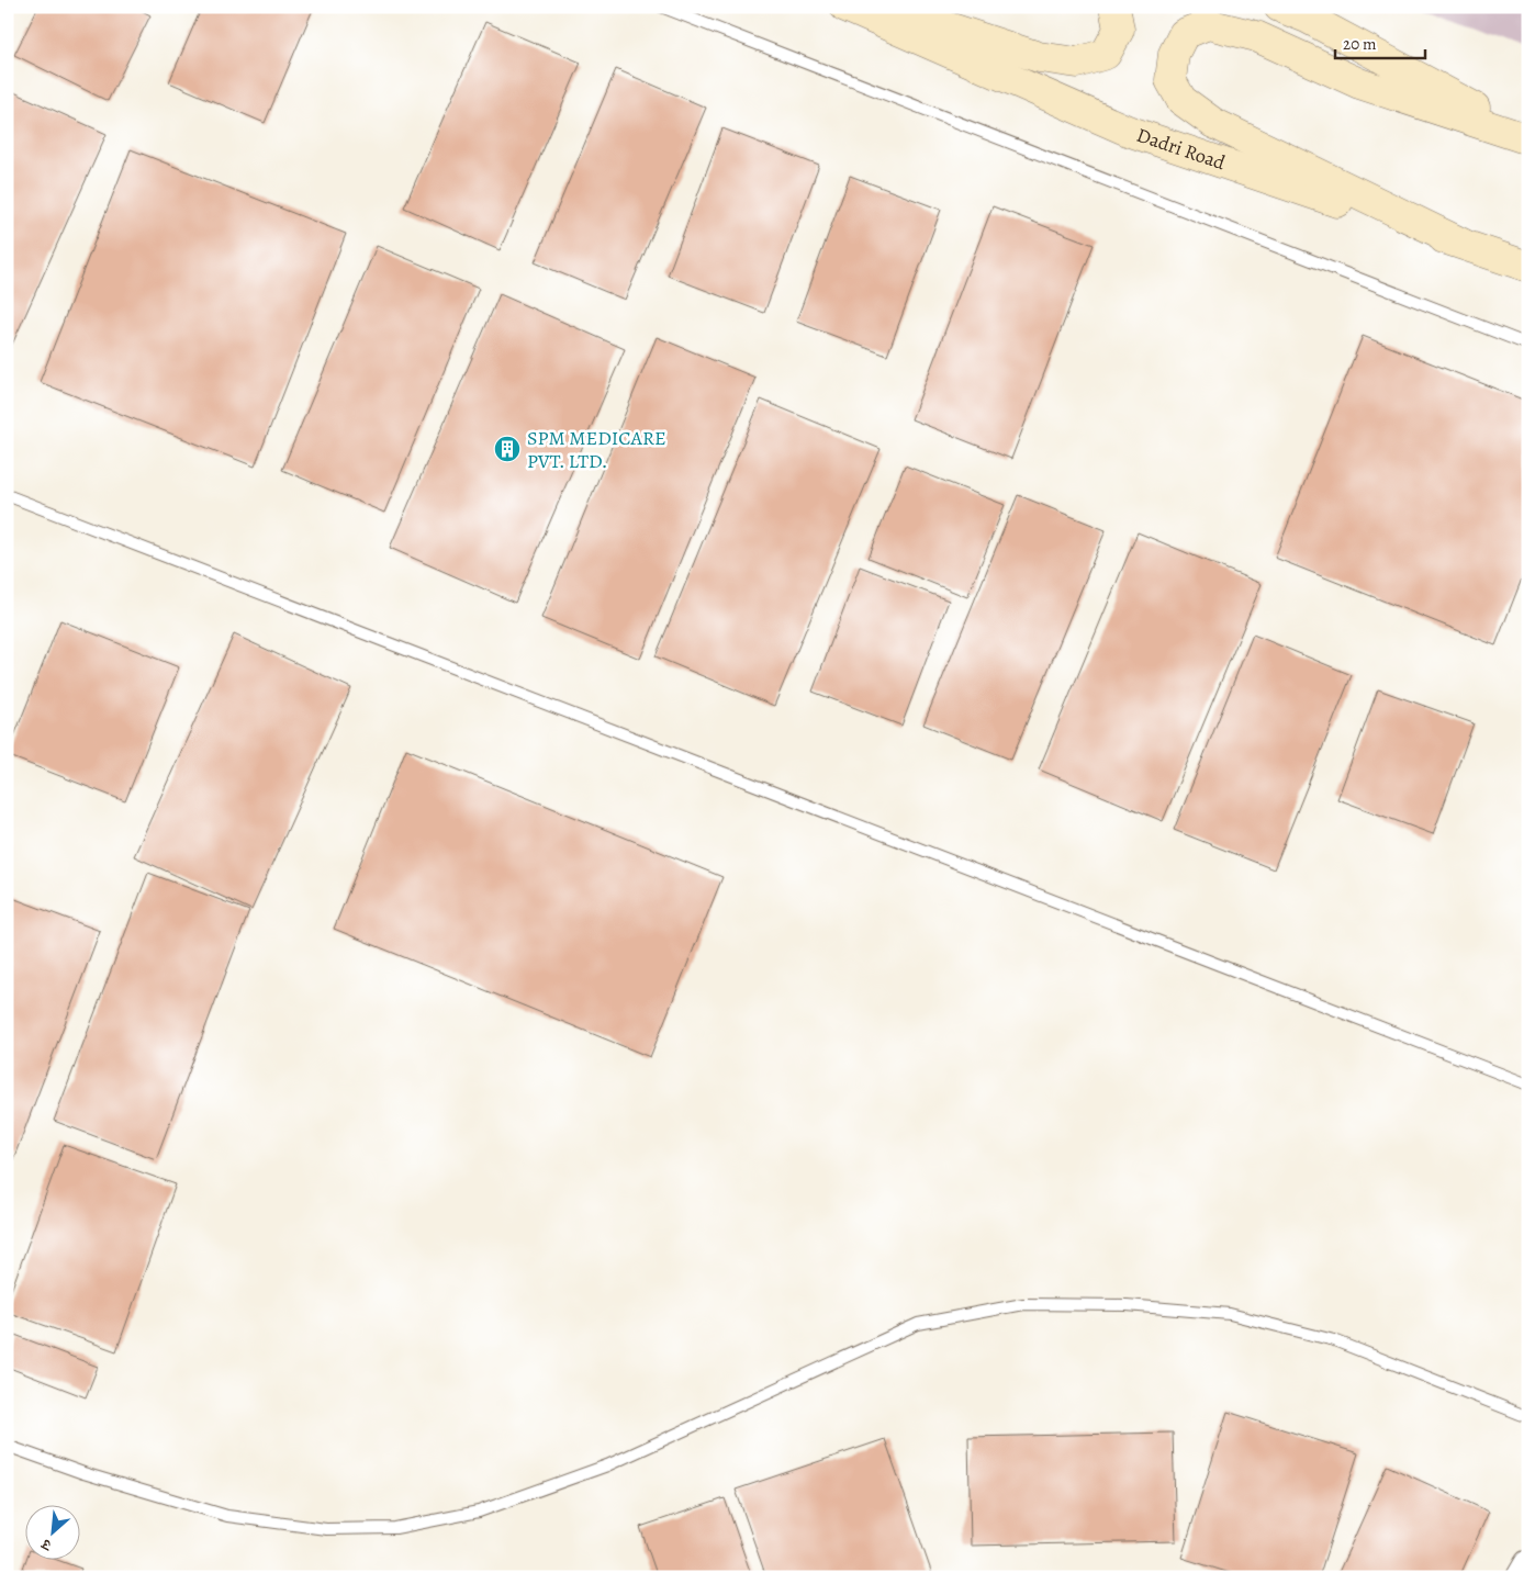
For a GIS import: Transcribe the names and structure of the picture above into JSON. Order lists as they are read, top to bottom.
{
  "streets": {
    "main road": ["Dadri Road"]
  },
  "places": {
    "building": ["SPM MEDICARE PVT. LTD."]
  },
  "scale_bar": "20 m",
  "north": "bottom left"
}
